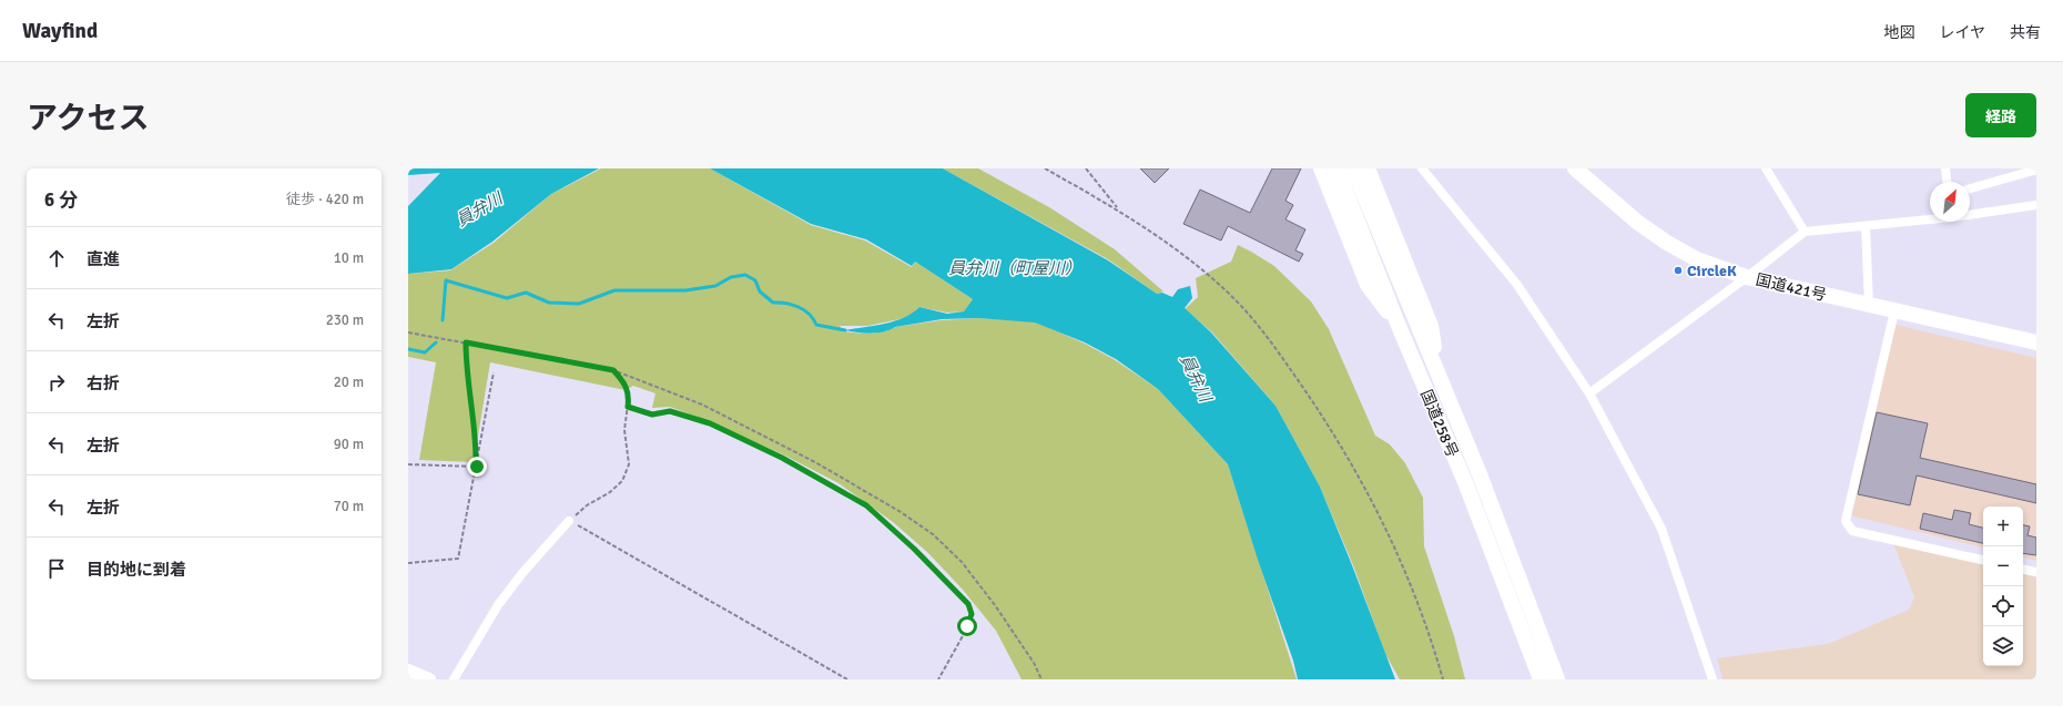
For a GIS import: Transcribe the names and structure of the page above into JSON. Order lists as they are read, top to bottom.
{
  "streets": {
    "highway": ["国道421号", "国道258号"]
  },
  "water": ["員弁川", "員弁川（町屋川）"],
  "places": ["CircleK"],
  "north": "top right",
  "page": {
    "header": "Wayfind",
    "nav": ["地図", "レイヤ", "共有"],
    "title": "アクセス",
    "buttons": "経路",
    "heading": ["6 分", "徒歩 · 420 m"],
    "list": [
      ["直進", "10 m"],
      ["左折", "230 m"],
      ["右折", "20 m"],
      ["左折", "90 m"],
      ["左折", "70 m"],
      "目的地に到着"
    ],
    "map_buttons": ["+", "−"]
  }
}
